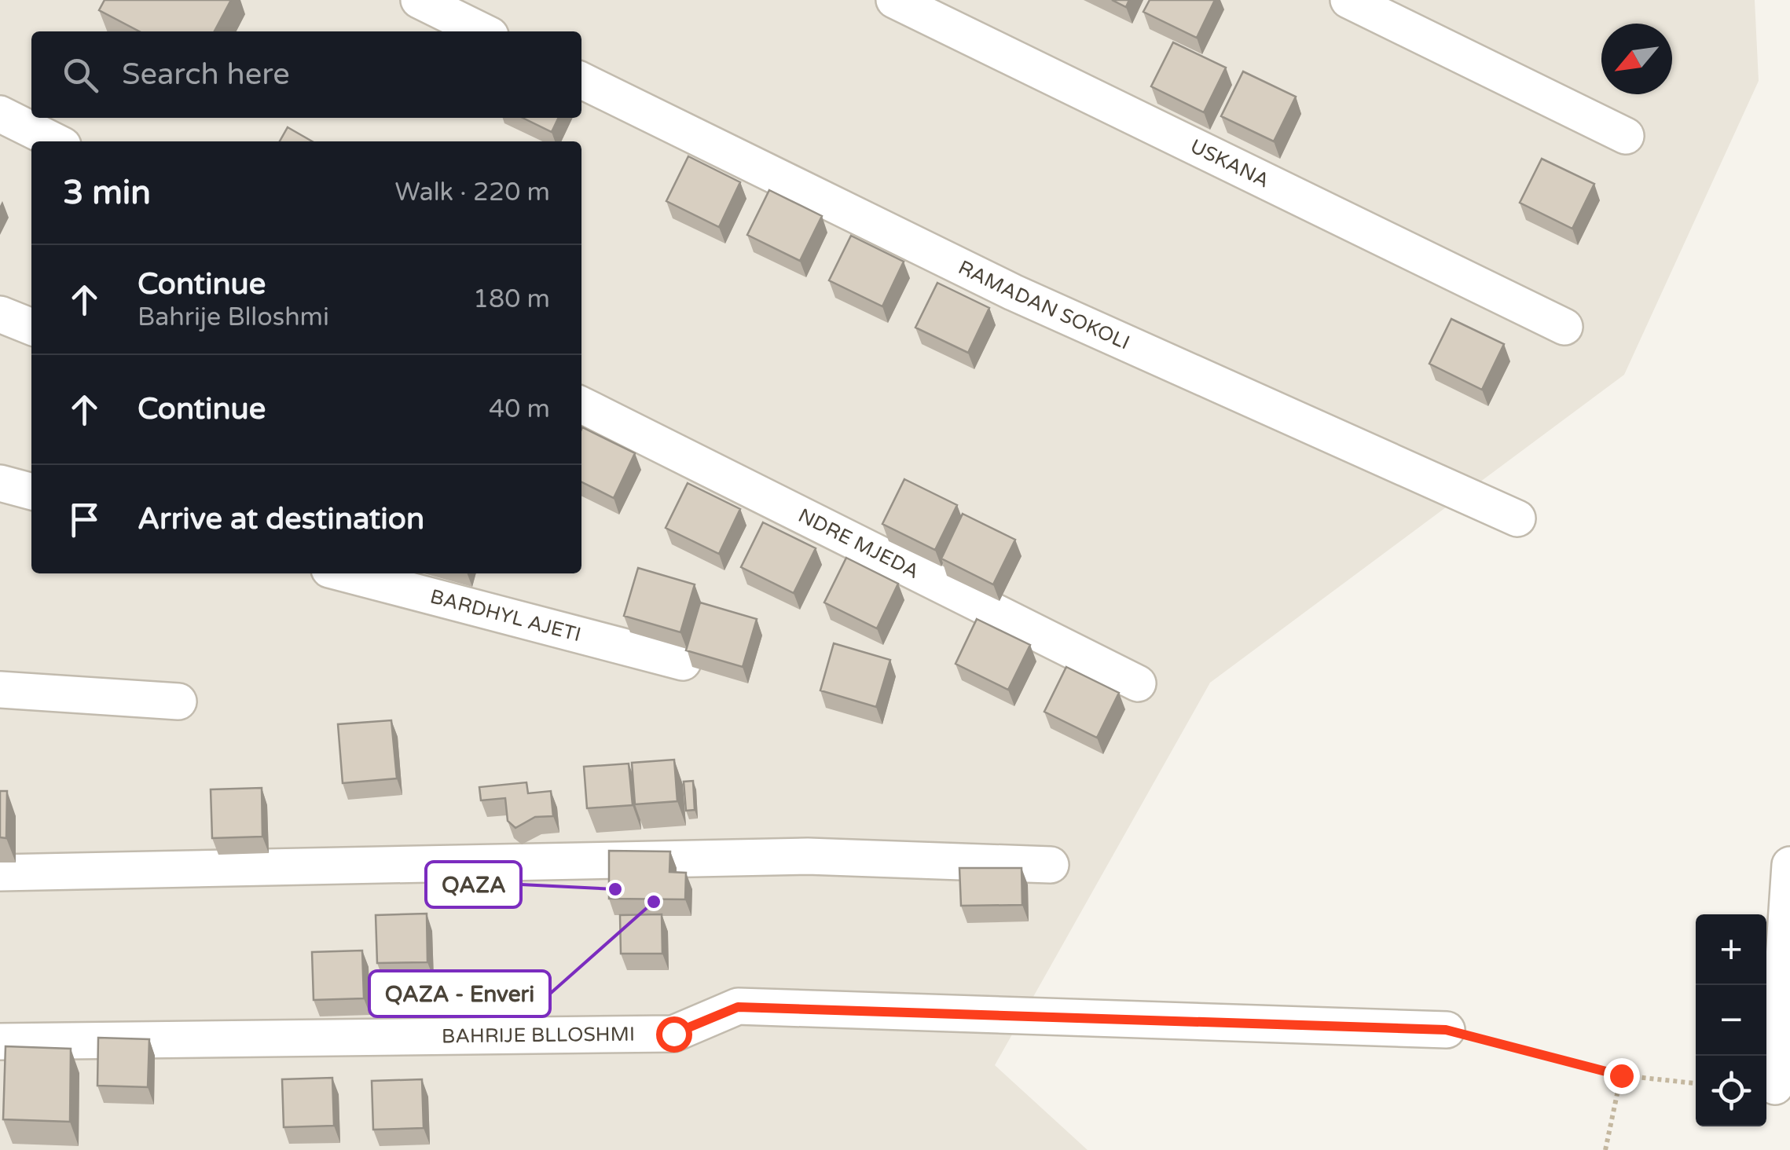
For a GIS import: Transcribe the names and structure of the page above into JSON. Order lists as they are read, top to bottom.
{
  "streets": {
    "street": [
      "USKANA",
      "RAMADAN SOKOLI",
      "NDRE MJEDA",
      "BARDHYL AJETI",
      "BAHRIJE BLLOSHMI"
    ]
  },
  "places": ["QAZA", "QAZA - Enveri"],
  "north": "bottom left",
  "page": {
    "search": "Search here",
    "heading": ["3 min", "Walk · 220 m"],
    "list": [
      ["Continue", "Bahrije Blloshmi", "180 m"],
      ["Continue", "40 m"],
      "Arrive at destination"
    ],
    "map_buttons": ["+", "−"]
  }
}
